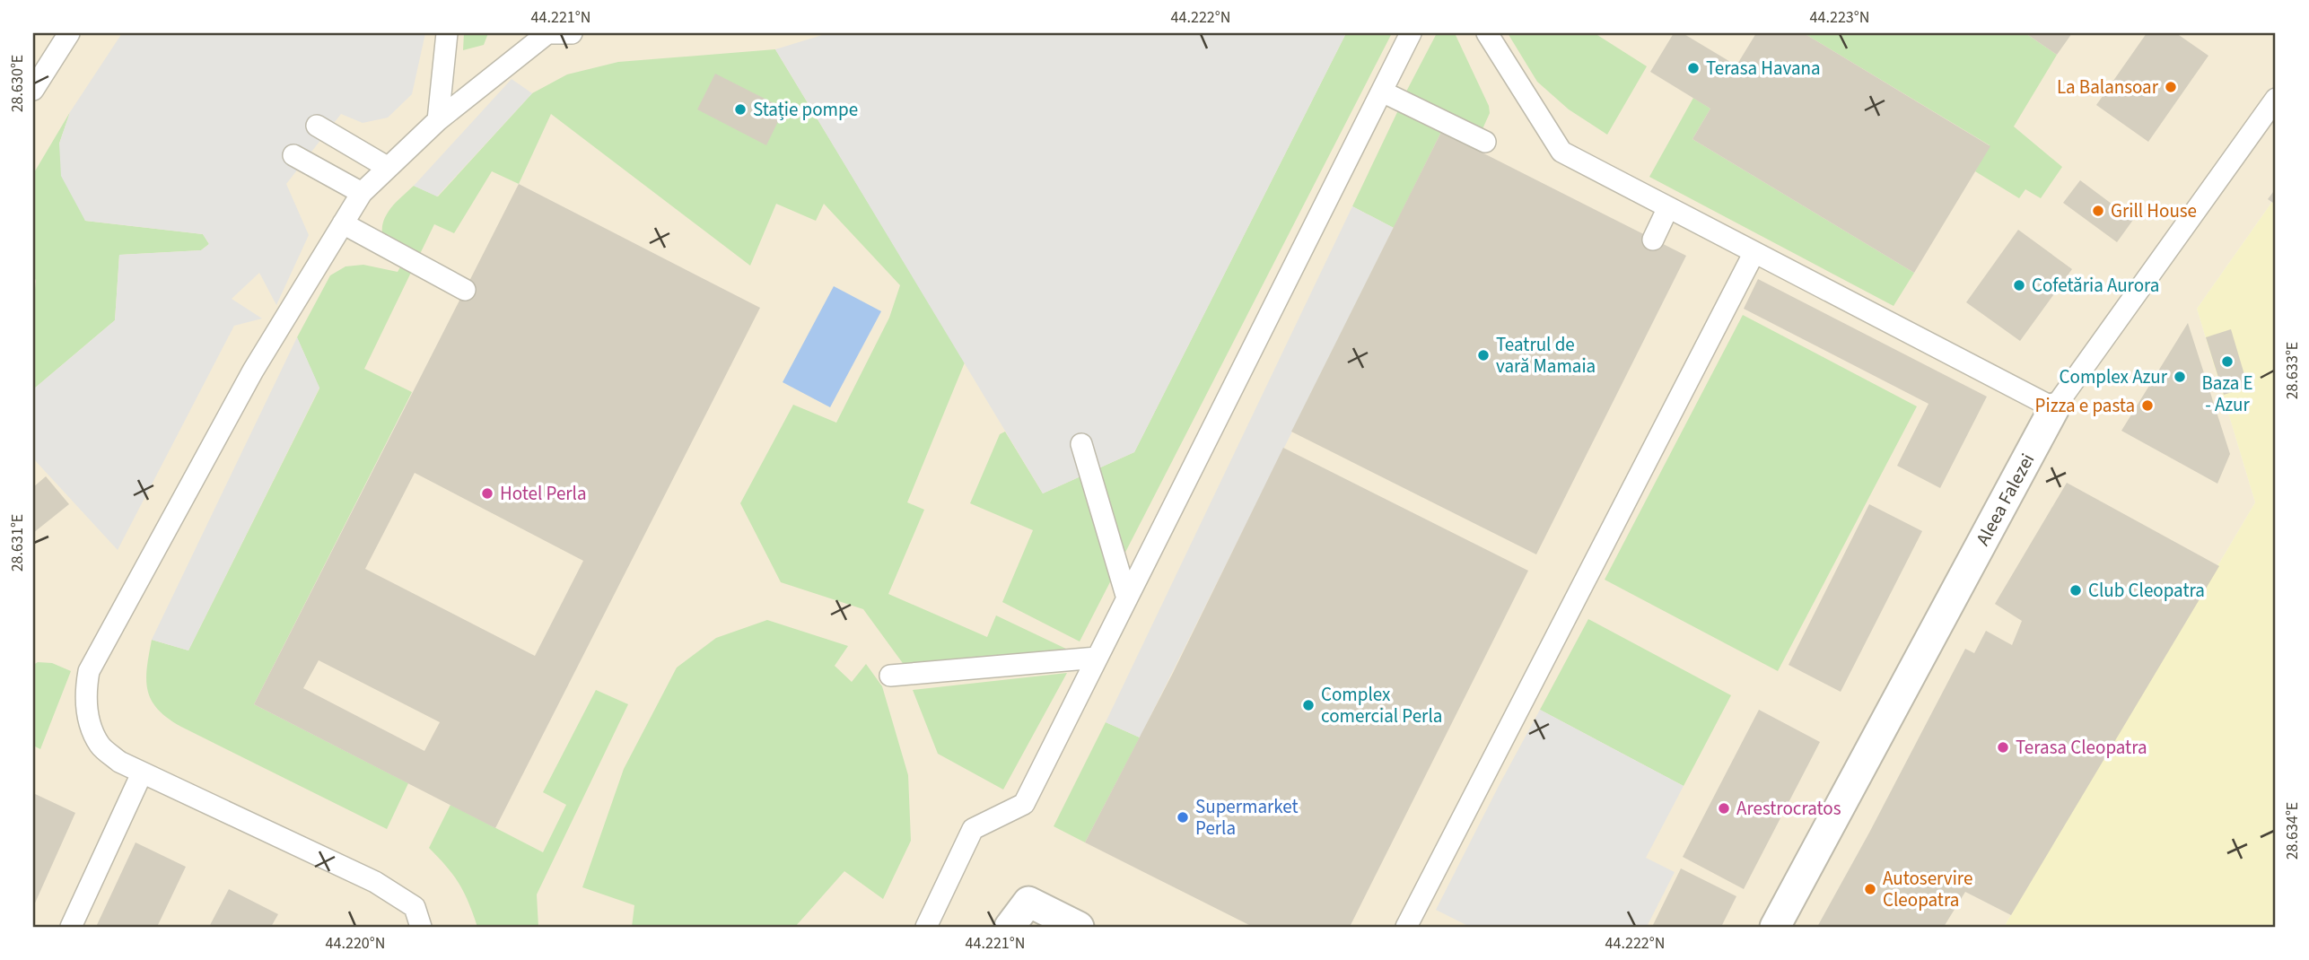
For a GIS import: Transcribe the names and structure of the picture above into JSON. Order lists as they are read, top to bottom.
{
  "streets": {
    "street": ["Aleea Falezei"]
  },
  "places": [
    "Terasa Havana",
    "La Balansoar",
    "Stație pompe",
    "Grill House",
    "Cofetăria Aurora",
    "Teatrul de vară Mamaia",
    "Baza E - Azur",
    "Complex Azur",
    "Pizza e pasta",
    "Hotel Perla",
    "Club Cleopatra",
    "Complex comercial Perla",
    "Terasa Cleopatra",
    "Arestrocratos",
    "Supermarket Perla",
    "Autoservire Cleopatra"
  ],
  "coordinates": [
    "44.221°N",
    "44.222°N",
    "44.223°N",
    "28.630°E",
    "28.633°E",
    "28.631°E",
    "28.634°E",
    "44.220°N"
  ]
}
